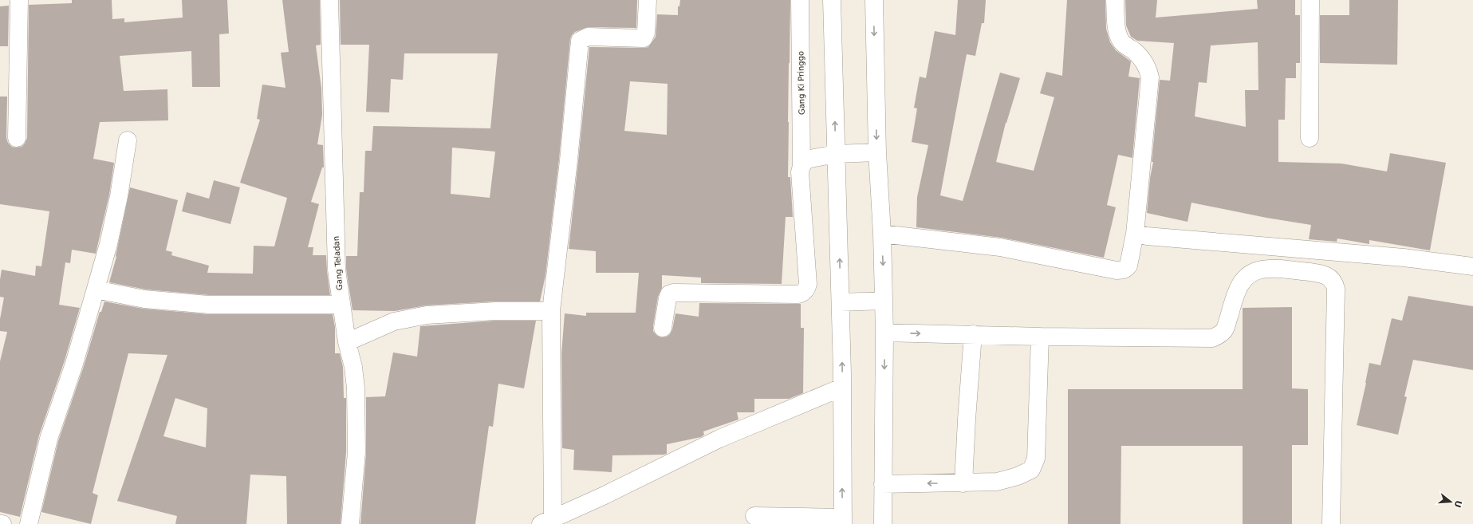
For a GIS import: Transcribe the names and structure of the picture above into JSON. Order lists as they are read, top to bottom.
{
  "streets": {
    "street": ["Gang Ki Pringgo", "Gang Teladan"]
  },
  "north": "right"
}
